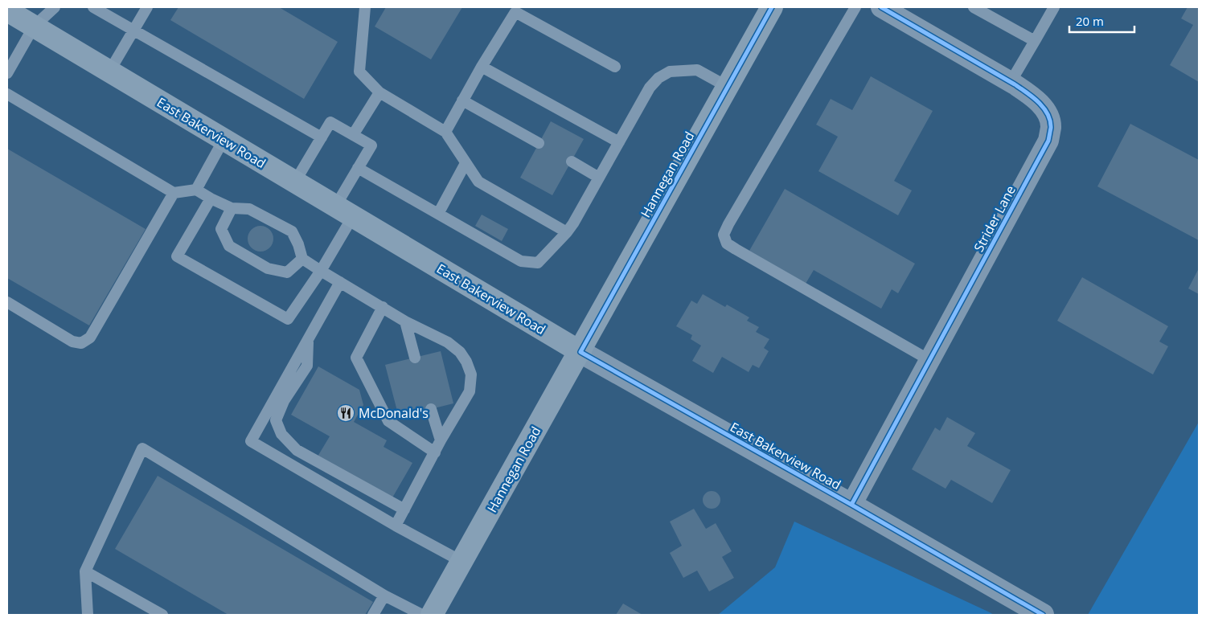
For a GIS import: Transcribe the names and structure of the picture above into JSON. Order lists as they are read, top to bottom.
{
  "streets": {
    "main road": ["East Bakerview Road", "Hannegan Road"],
    "street": ["Strider Lane"]
  },
  "crossings": [
    ["East Bakerview Road", "Hannegan Road"],
    ["East Bakerview Road", "Strider Lane"]
  ],
  "places": {
    "restaurant": ["McDonald's"]
  },
  "scale_bar": "20 m"
}
